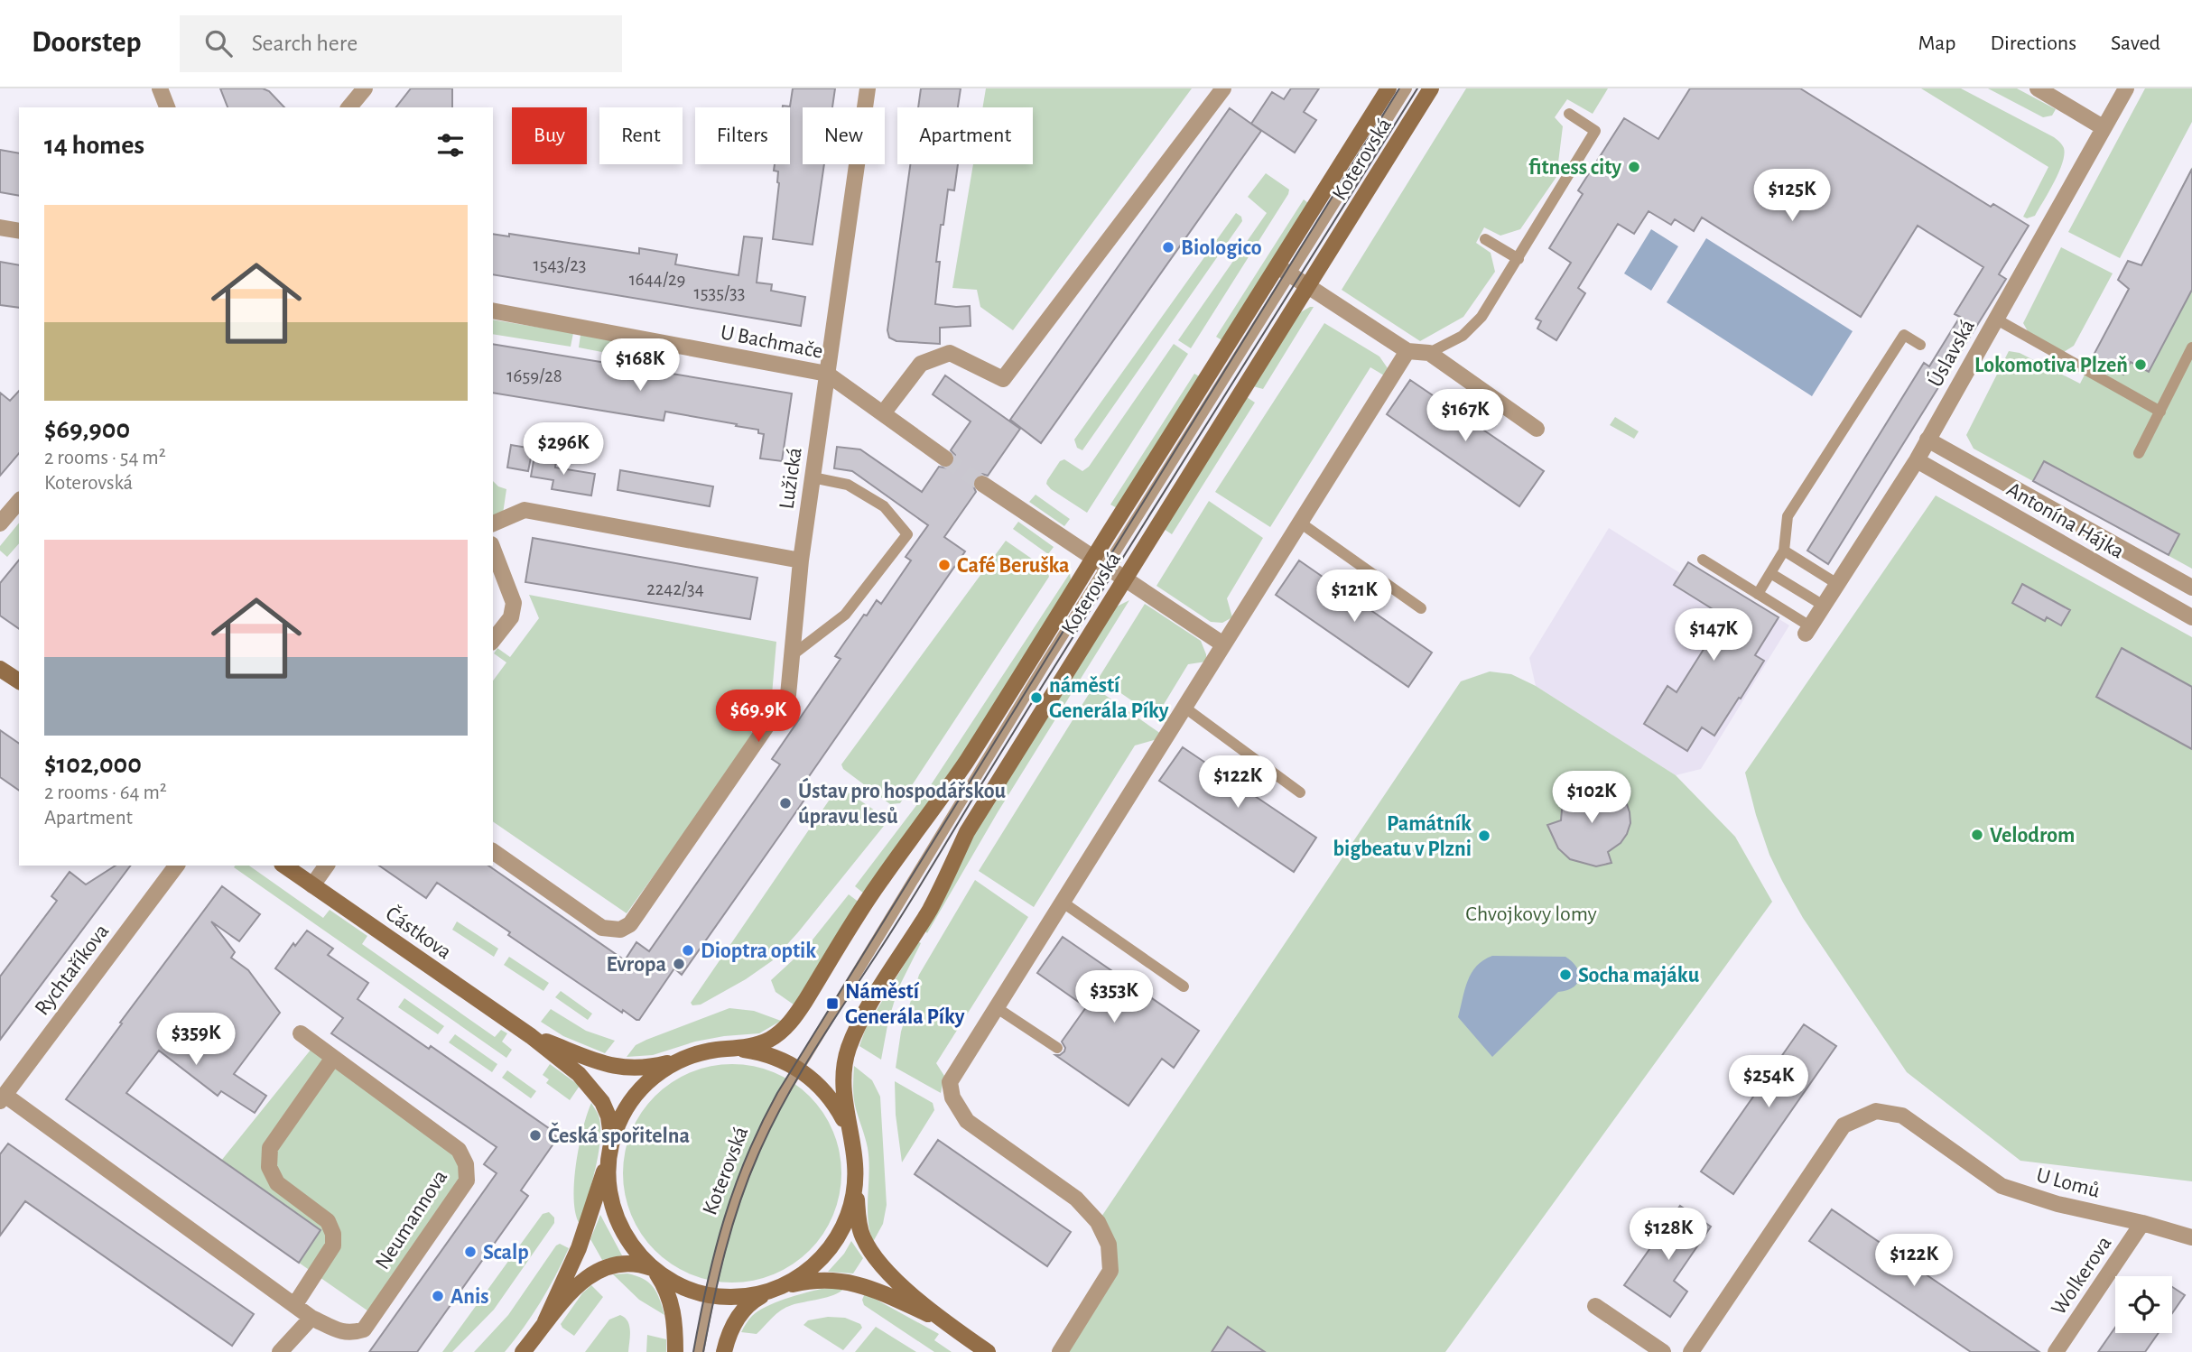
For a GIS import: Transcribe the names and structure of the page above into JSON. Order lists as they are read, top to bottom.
{
  "streets": {
    "street": [
      "Koterovská",
      "U Bachmače",
      "Úslavská",
      "Lužická",
      "Antonína Hájka",
      "Částkova",
      "Rychtaříkova",
      "U Lomů",
      "Neumannova",
      "Wolkerova"
    ]
  },
  "crossings": [
    ["Koterovská", "Částkova"],
    ["U Bachmače", "Lužická"],
    ["Úslavská", "Antonína Hájka"],
    ["Rychtaříkova", "Neumannova"],
    ["U Lomů", "Wolkerova"]
  ],
  "parks": ["Chvojkovy lomy"],
  "places": {
    "other": [
      "fitness city",
      "Biologico",
      "Lokomotiva Plzeň",
      "Café Beruška",
      "náměstí Generála Píky",
      "Ústav pro hospodářskou úpravu lesů",
      "Velodrom",
      "Památník bigbeatu v Plzni",
      "Dioptra optik",
      "Evropa",
      "Socha majáku",
      "Česká spořitelna",
      "Scalp",
      "Anis"
    ],
    "transit": ["Náměstí Generála Píky"]
  },
  "house_numbers": [
    "1543/23",
    "1644/29",
    "1535/33",
    "1659/28",
    "2242/34"
  ],
  "page": {
    "header": "Doorstep",
    "search": "Search here",
    "nav": ["Map", "Directions", "Saved"],
    "chip": [
      "Buy",
      "Rent",
      "Filters",
      "New",
      "Apartment"
    ],
    "heading": "14 homes",
    "price": [
      "$125K",
      "$168K",
      "$167K",
      "$296K",
      "$121K",
      "$147K",
      "$69.9K",
      "$122K",
      "$102K",
      "$353K",
      "$359K",
      "$254K",
      "$128K",
      "$122K"
    ],
    "list": [
      {
        "name": "$69,900",
        "note": "2 rooms · 54 m² · Koterovská"
      },
      {
        "name": "$102,000",
        "note": "2 rooms · 64 m² · Apartment"
      }
    ]
  }
}
